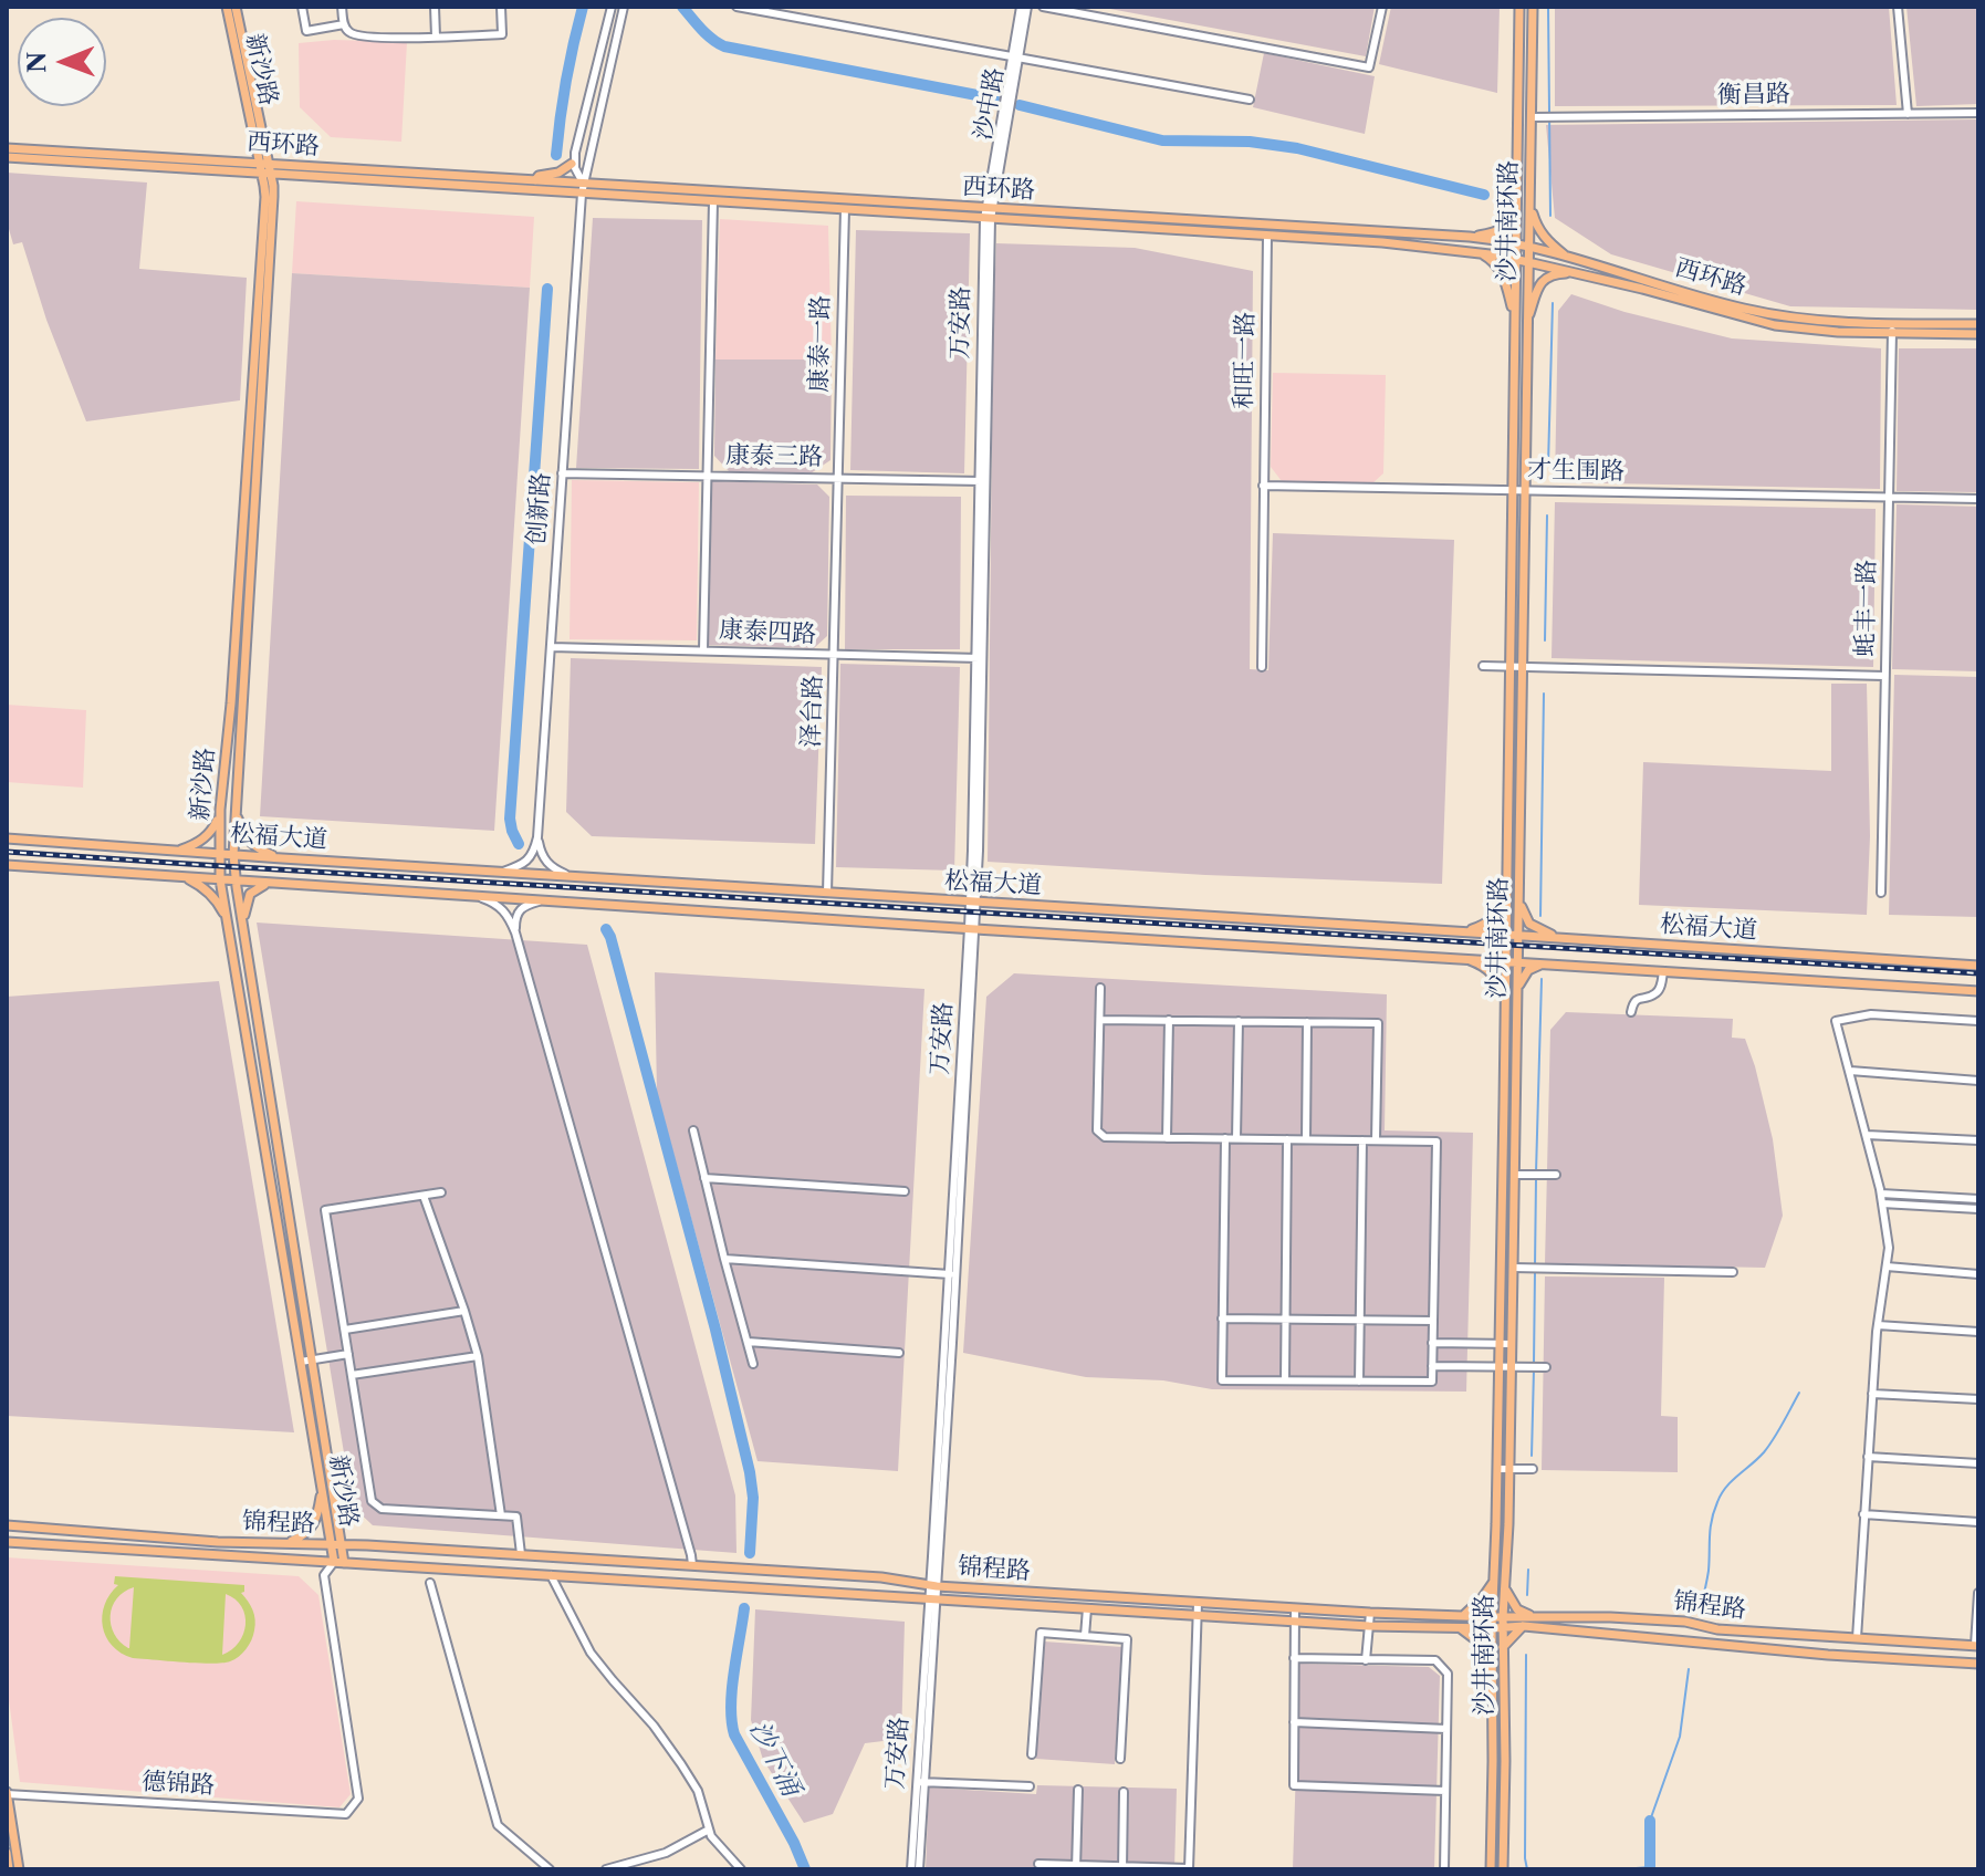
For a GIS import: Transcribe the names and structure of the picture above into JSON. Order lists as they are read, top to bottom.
{
  "streets": {
    "main road": [
      "新沙路",
      "西环路",
      "沙井南环路",
      "松福大道",
      "锦程路"
    ],
    "street": [
      "衡昌路",
      "沙中路",
      "万安路",
      "康泰一路",
      "和旺一路",
      "康泰三路",
      "才生围路",
      "创新路",
      "蚝丰一路",
      "康泰四路",
      "泽台路",
      "德锦路"
    ]
  },
  "crossings": [
    ["新沙路", "西环路"],
    ["新沙路", "松福大道"],
    ["新沙路", "锦程路"],
    ["新沙路", "德锦路"],
    ["衡昌路", "沙井南环路"],
    ["沙中路", "西环路"],
    ["沙中路", "万安路"],
    ["西环路", "沙井南环路"],
    ["西环路", "万安路"],
    ["西环路", "康泰一路"],
    ["西环路", "和旺一路"],
    ["西环路", "创新路"],
    ["西环路", "蚝丰一路"],
    ["沙井南环路", "才生围路"],
    ["沙井南环路", "松福大道"],
    ["沙井南环路", "锦程路"],
    ["万安路", "康泰三路"],
    ["万安路", "康泰四路"],
    ["万安路", "松福大道"],
    ["万安路", "锦程路"],
    ["康泰一路", "康泰三路"],
    ["康泰一路", "泽台路"],
    ["和旺一路", "才生围路"],
    ["康泰三路", "创新路"],
    ["康泰三路", "泽台路"],
    ["才生围路", "蚝丰一路"],
    ["创新路", "康泰四路"],
    ["康泰四路", "泽台路"],
    ["泽台路", "松福大道"],
    ["锦程路", "德锦路"]
  ],
  "water": ["沙下涌"],
  "north": "left"
}
